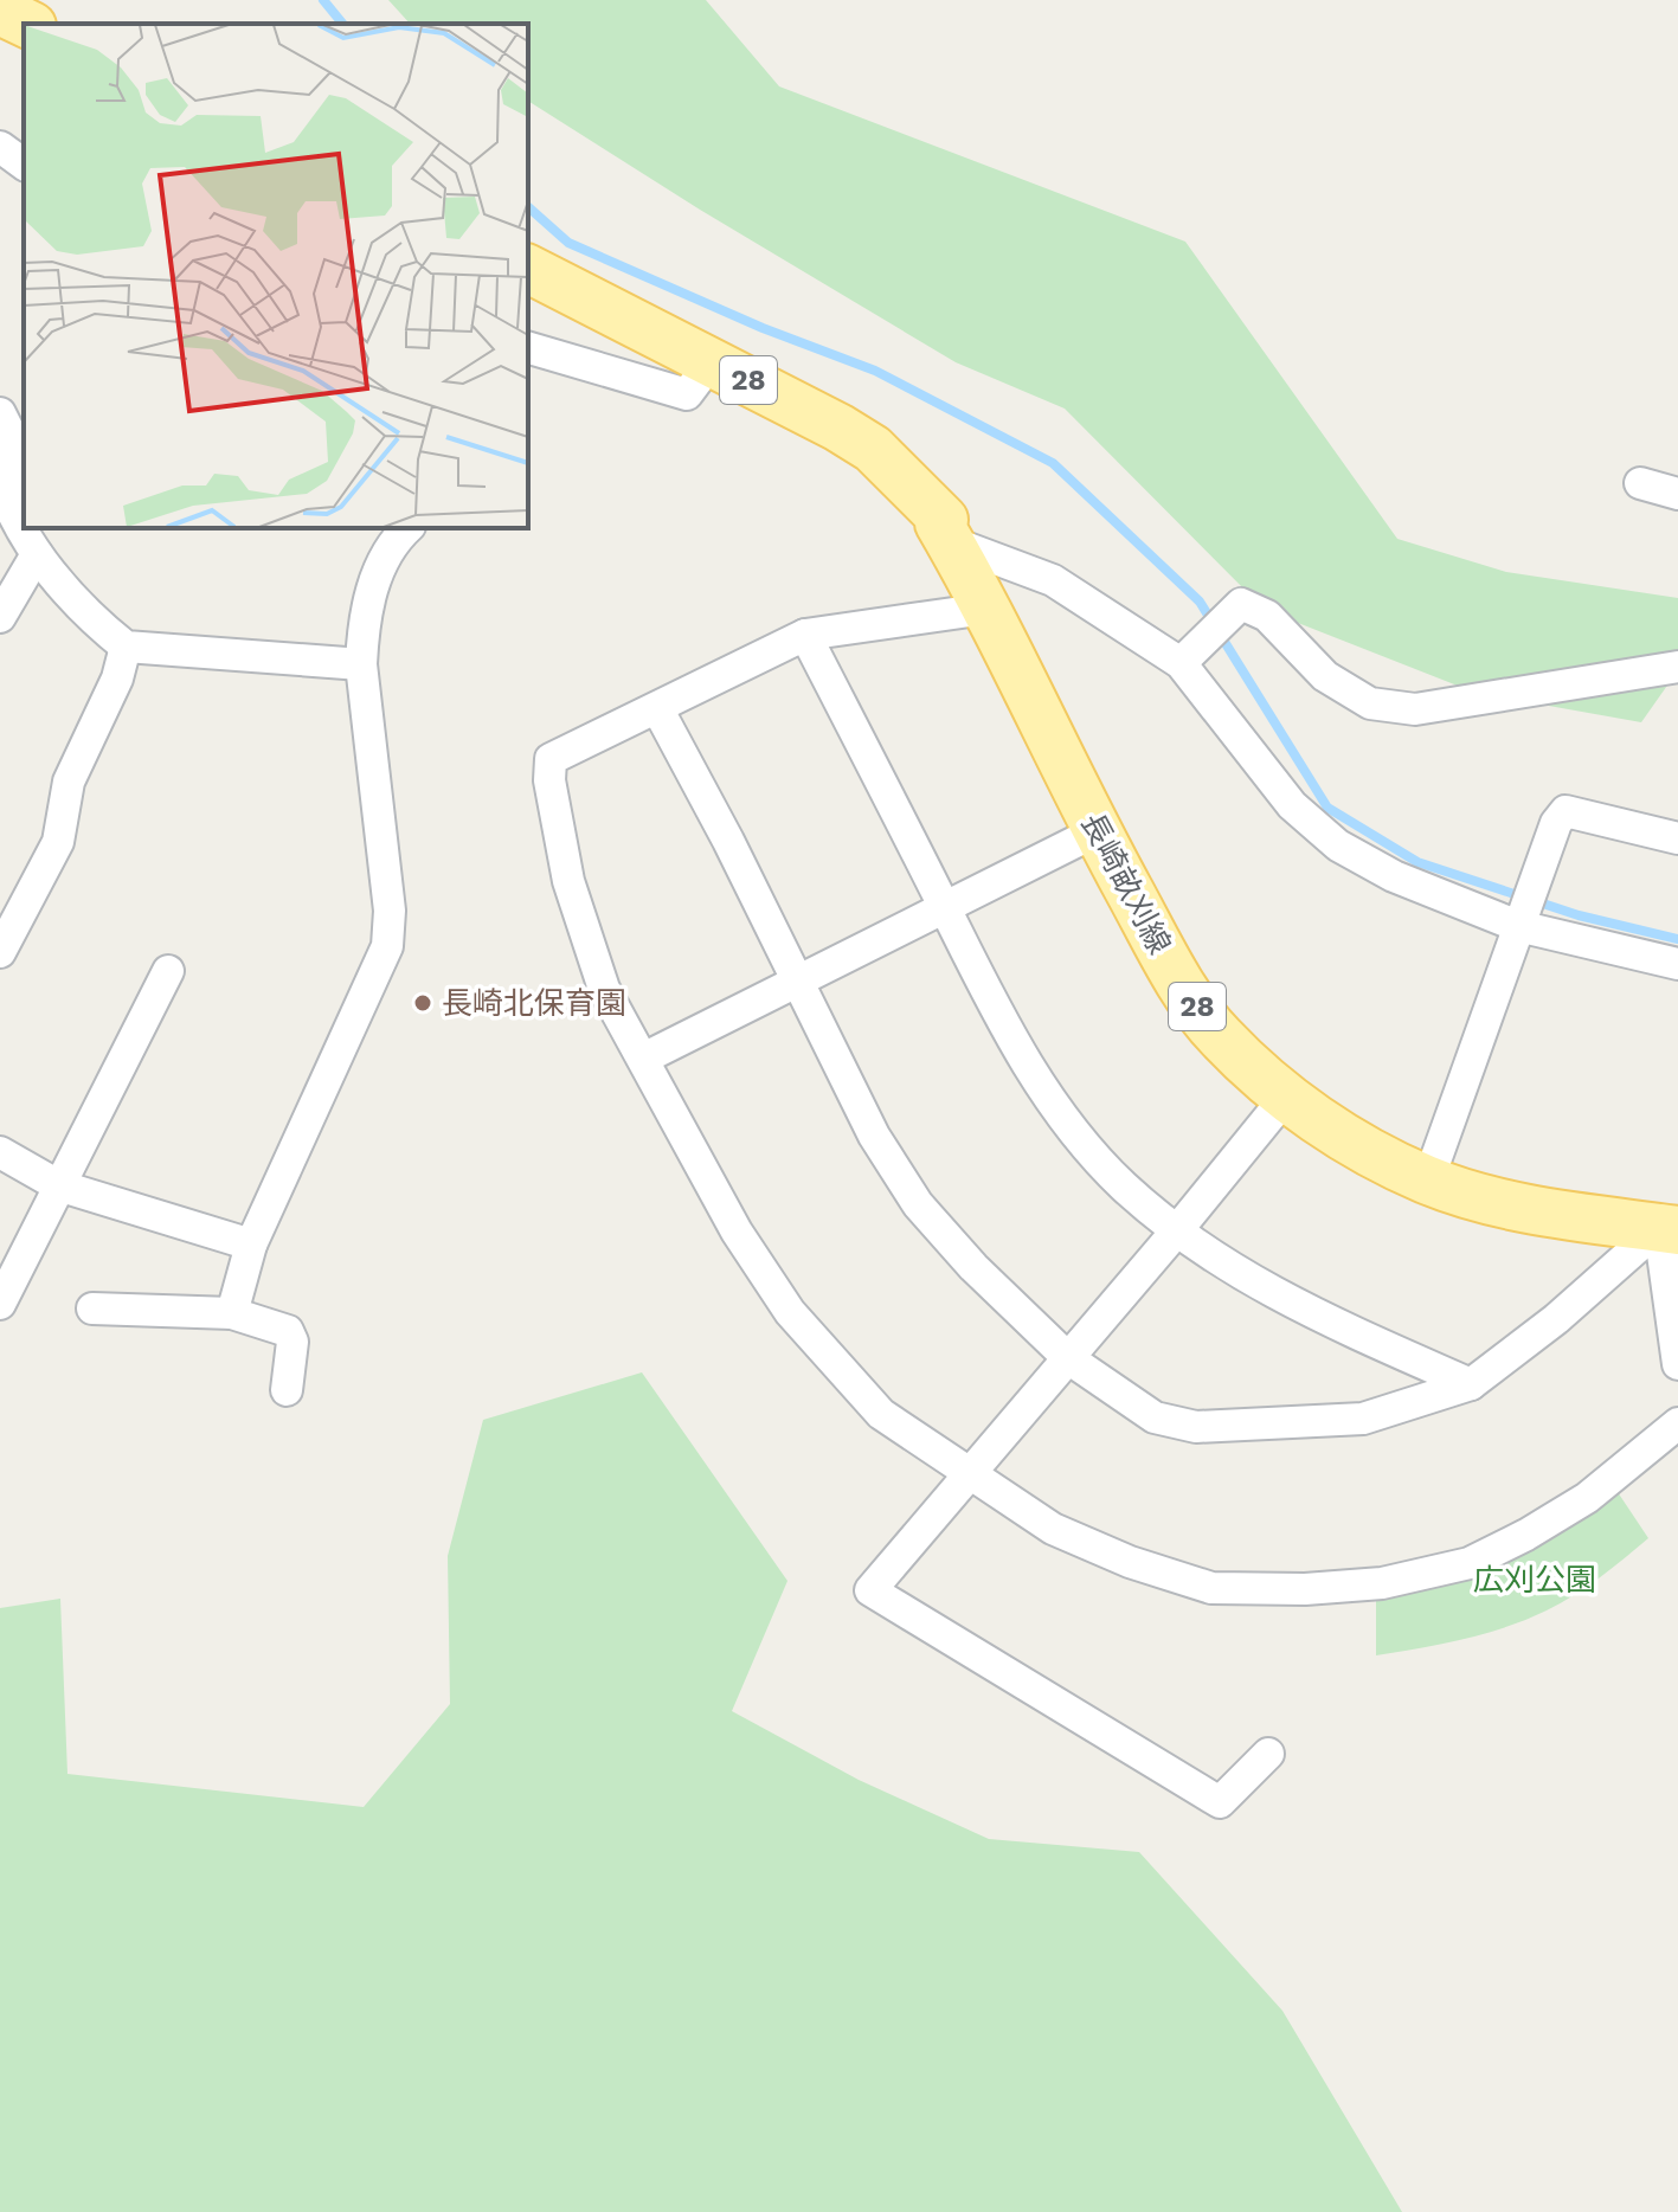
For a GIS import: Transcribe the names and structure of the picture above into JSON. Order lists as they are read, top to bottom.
{
  "streets": {
    "main road": ["28", "長崎畝刈線"]
  },
  "parks": ["広刈公園"],
  "places": ["長崎北保育園"]
}
